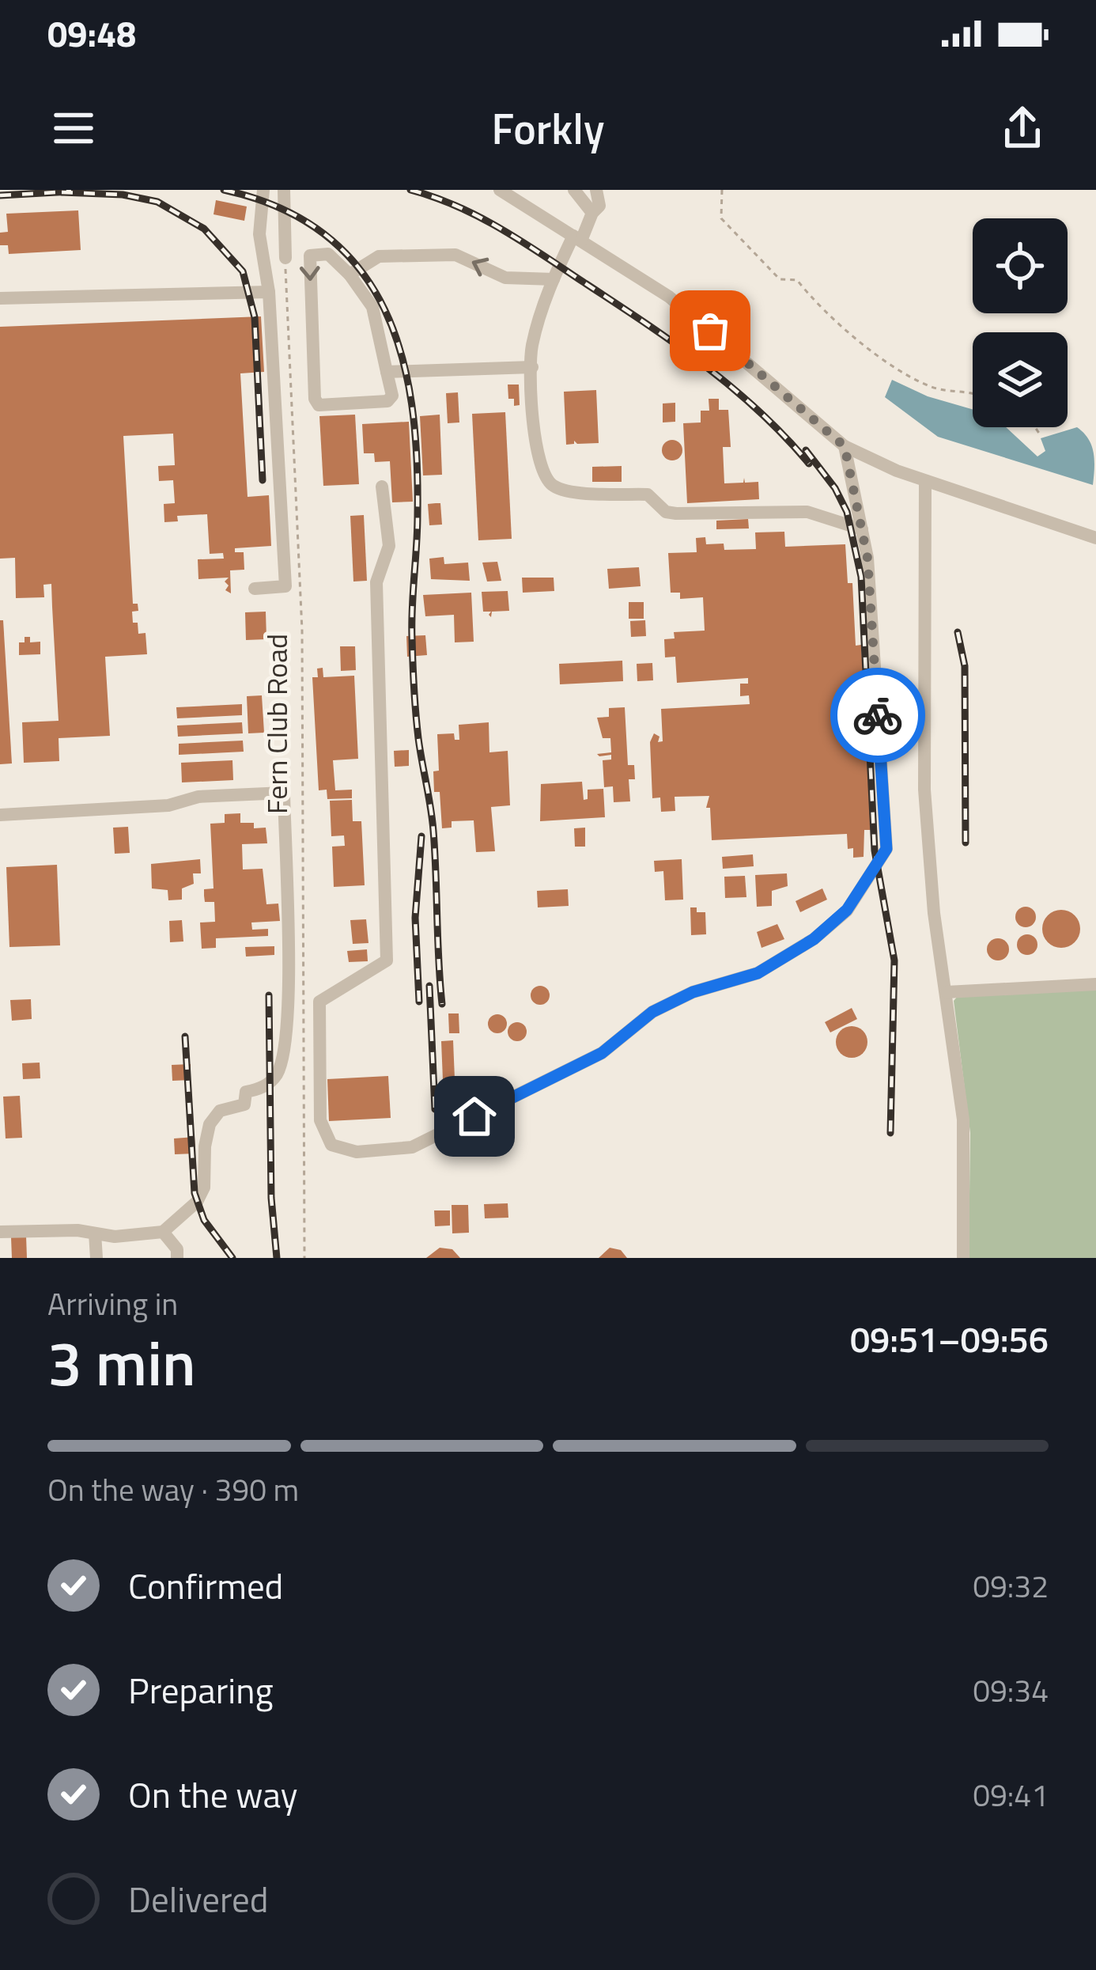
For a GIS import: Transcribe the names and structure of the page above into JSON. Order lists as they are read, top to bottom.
{
  "streets": {
    "path": ["Fern Club Road"]
  },
  "page": {
    "status": "09:48",
    "header": "Forkly",
    "heading": ["3 min", "Arriving in", "09:51–09:56"],
    "bar": "On the way · 390 m",
    "list": [
      ["Confirmed", "09:32"],
      ["Preparing", "09:34"],
      ["On the way", "09:41"],
      "Delivered"
    ]
  }
}
